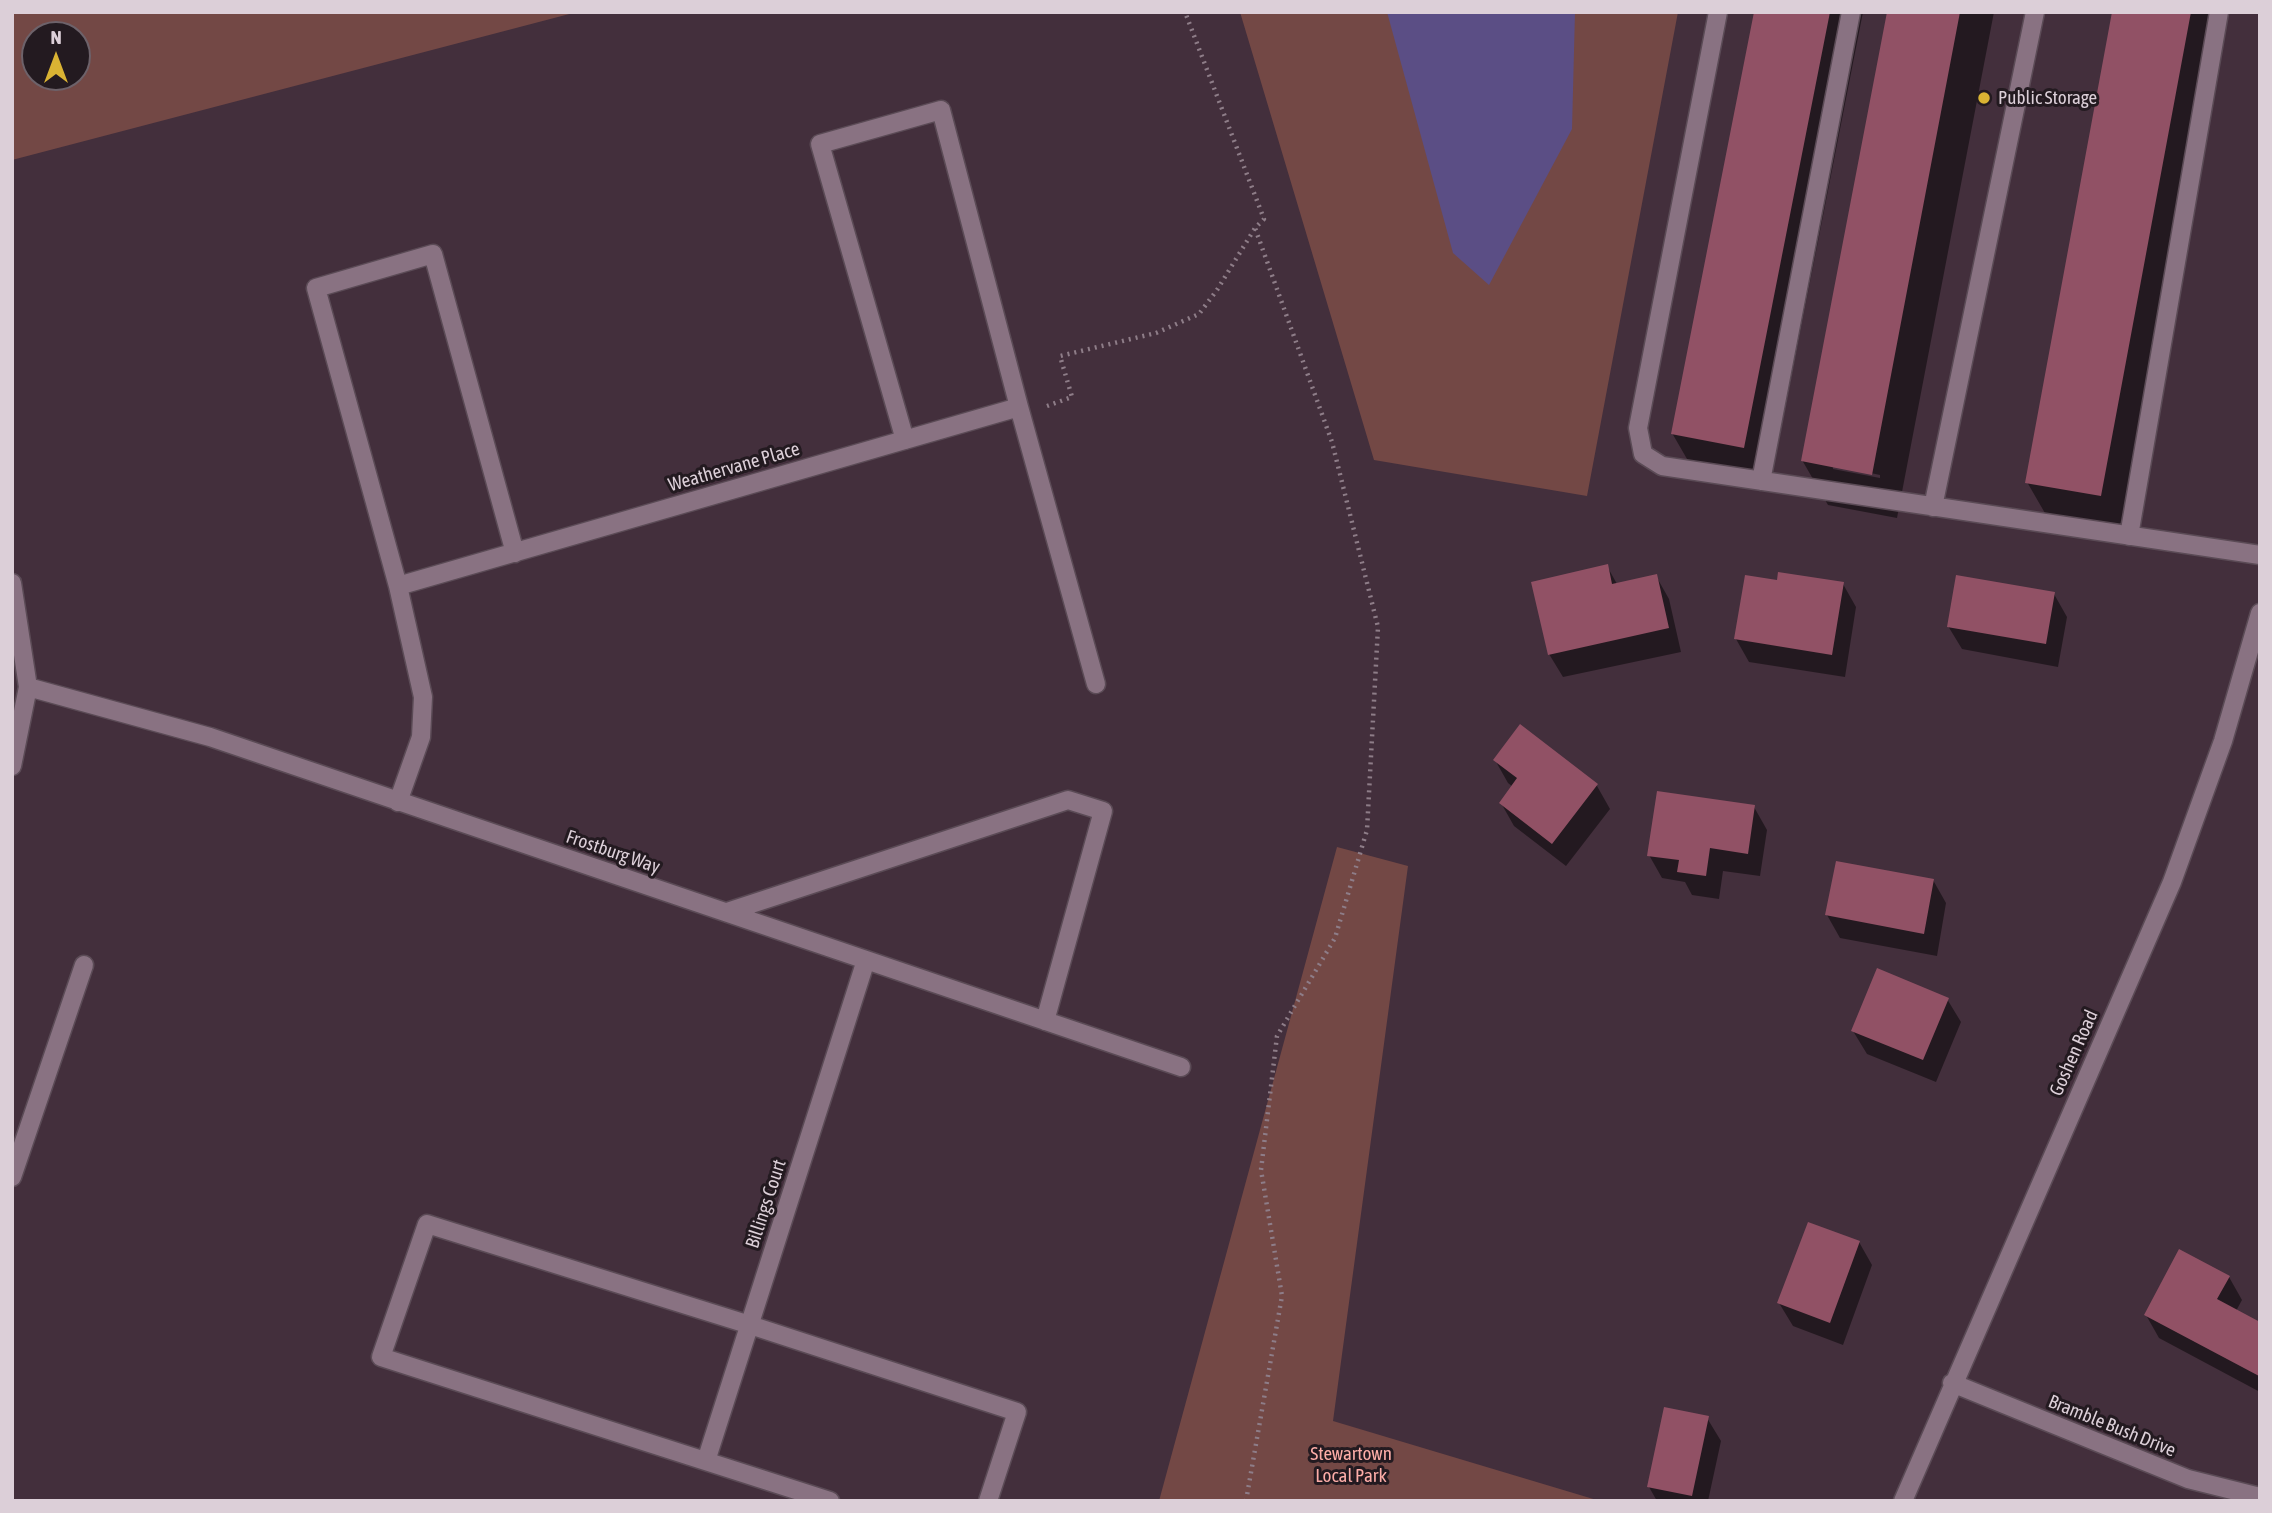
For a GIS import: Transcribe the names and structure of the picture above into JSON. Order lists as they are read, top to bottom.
{
  "streets": {
    "street": [
      "Weathervane Place",
      "Frostburg Way",
      "Goshen Road",
      "Billings Court",
      "Bramble Bush Drive"
    ]
  },
  "crossings": [
    ["Frostburg Way", "Billings Court"],
    ["Goshen Road", "Bramble Bush Drive"]
  ],
  "parks": ["Stewartown Local Park"],
  "places": ["Public Storage"],
  "north": "top"
}
